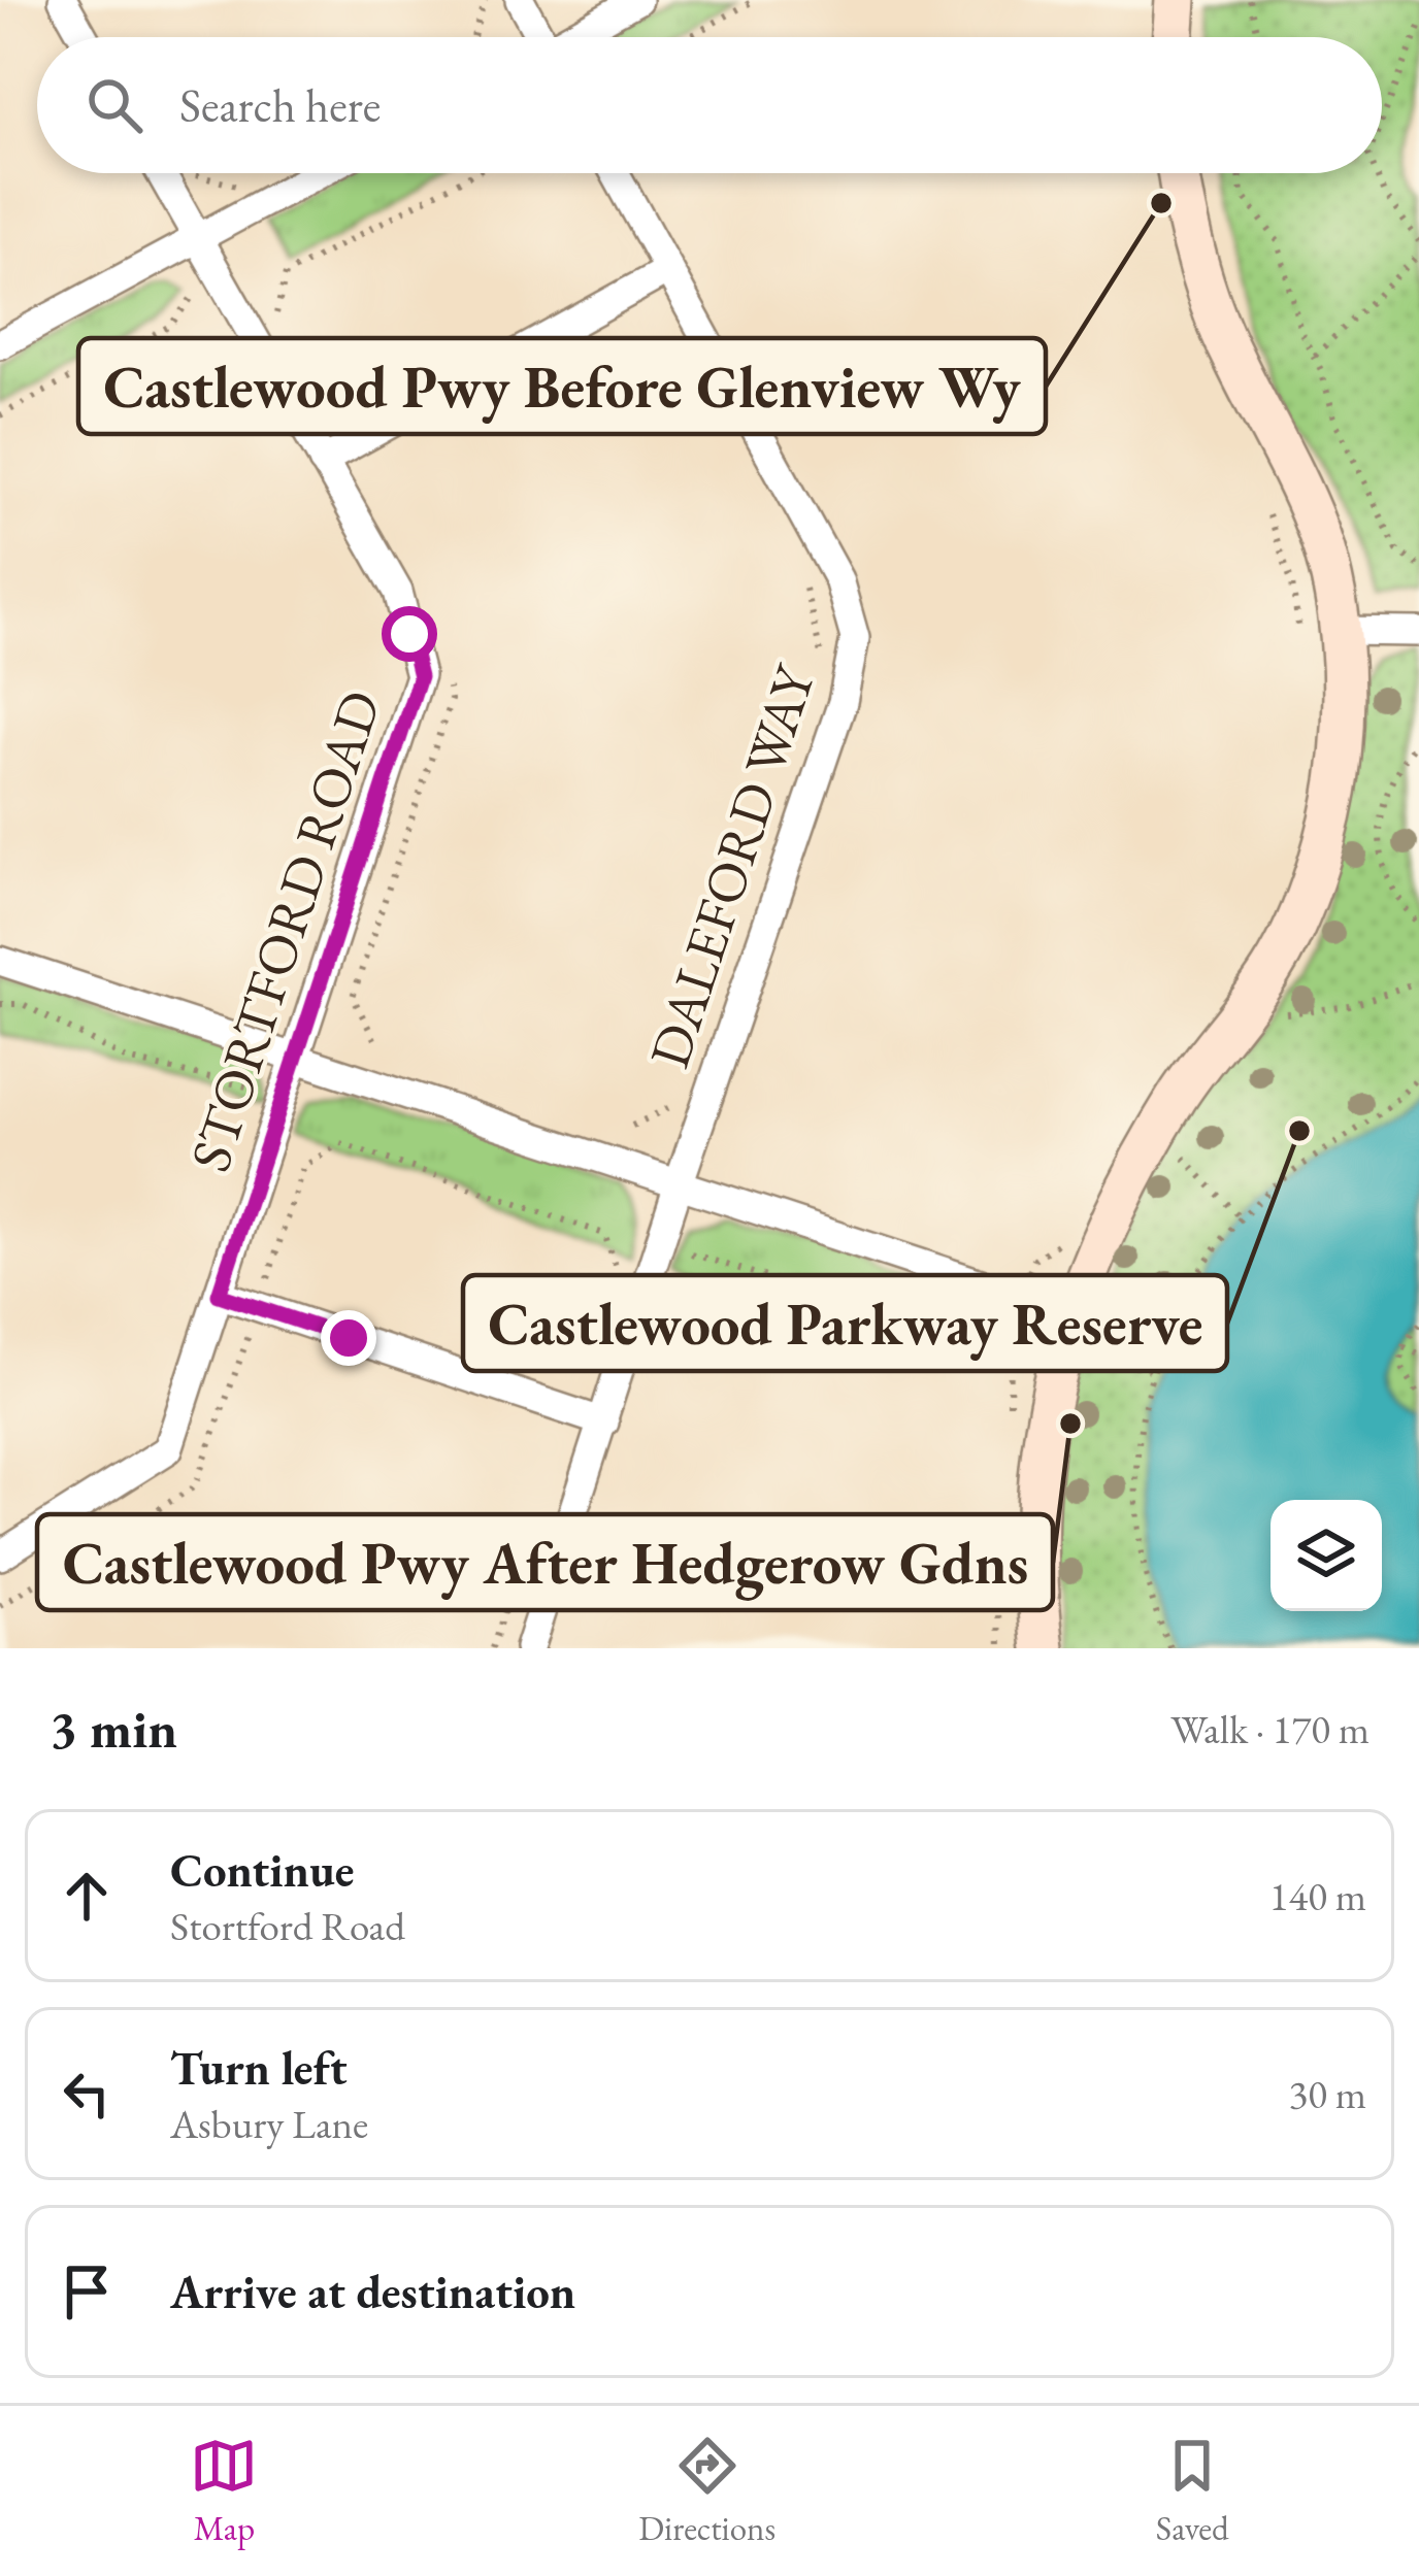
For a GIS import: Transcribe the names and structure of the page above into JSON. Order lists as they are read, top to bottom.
{
  "streets": {
    "street": ["DALEFORD WAY", "STORTFORD ROAD"]
  },
  "places": ["Castlewood Pwy Before Glenview Wy", "Castlewood Parkway Reserve", "Castlewood Pwy After Hedgerow Gdns"],
  "page": {
    "search": "Search here",
    "heading": ["3 min", "Walk · 170 m"],
    "list": [
      ["Continue", "Stortford Road", "140 m"],
      ["Turn left", "Asbury Lane", "30 m"],
      "Arrive at destination"
    ],
    "nav": ["Map", "Directions", "Saved"]
  }
}
